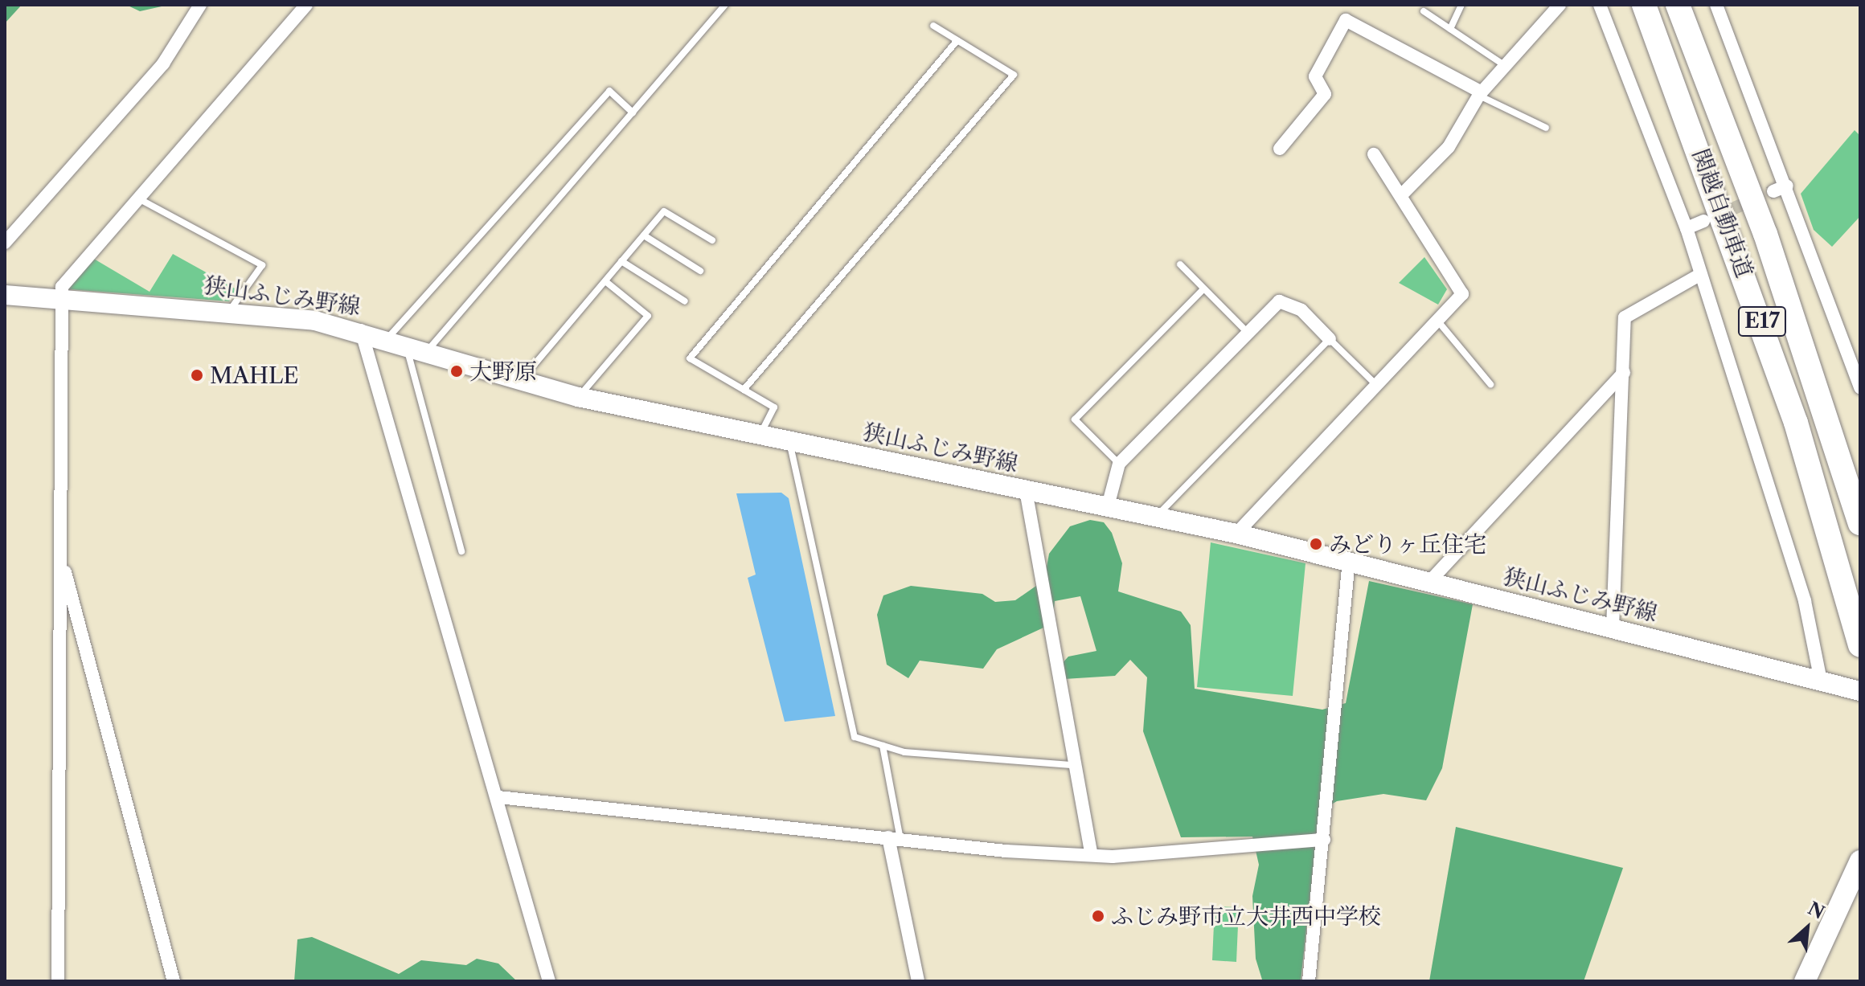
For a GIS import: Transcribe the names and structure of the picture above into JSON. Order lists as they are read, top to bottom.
{
  "streets": {
    "highway": ["関越自動車道", "E17"],
    "main road": ["狭山ふじみ野線"]
  },
  "places": [
    "大野原",
    "MAHLE",
    "みどりヶ丘住宅",
    "ふじみ野市立大井西中学校"
  ],
  "north": "top right"
}
